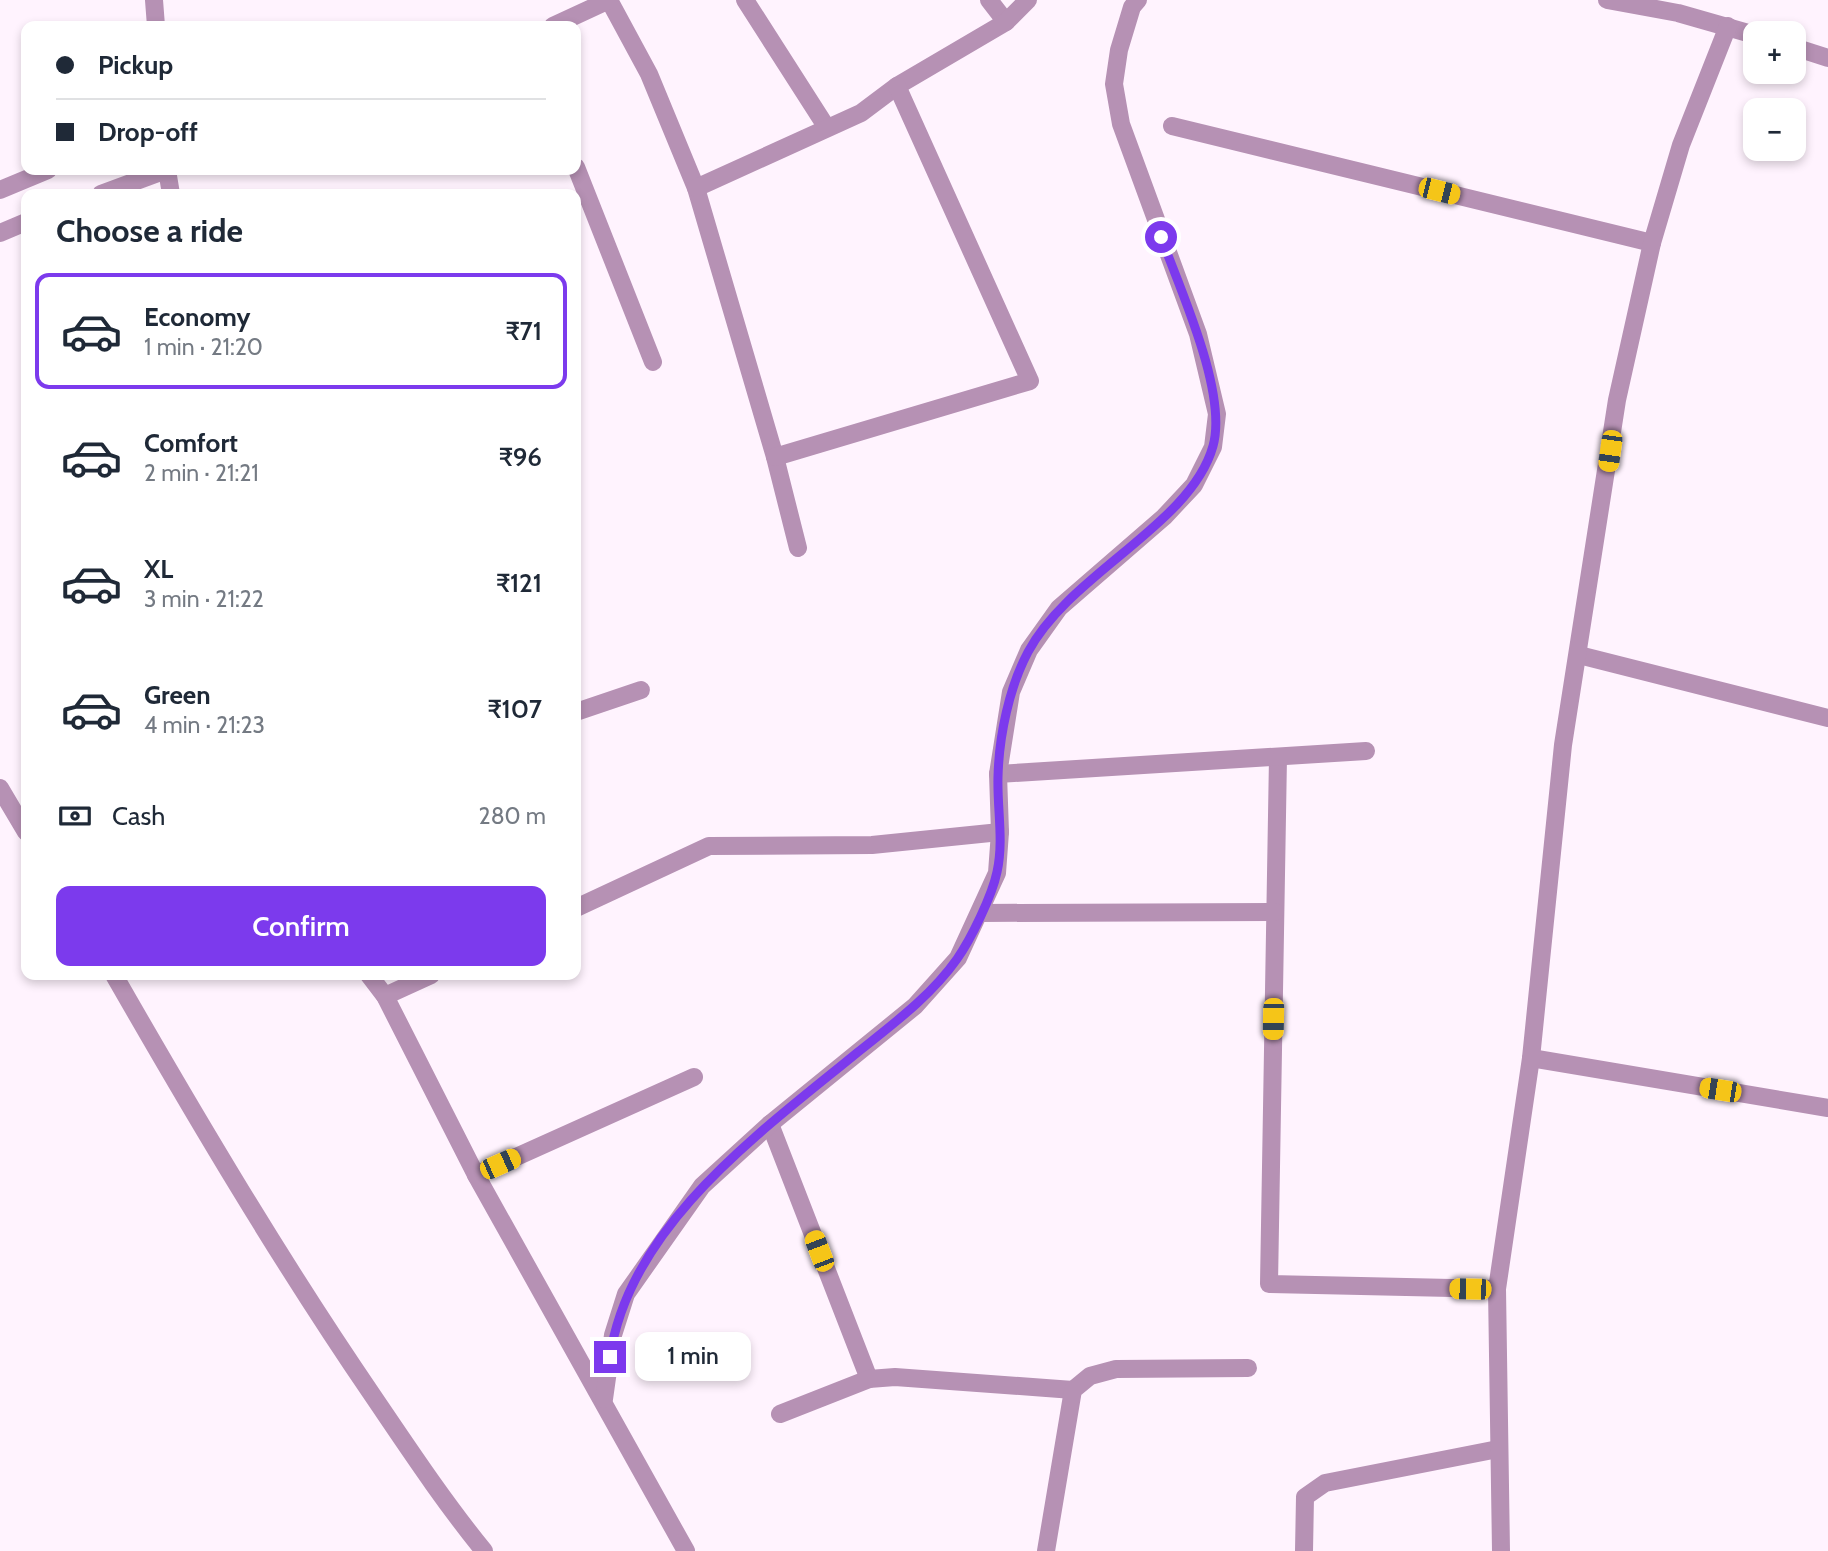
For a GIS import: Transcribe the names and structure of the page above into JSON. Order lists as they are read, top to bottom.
{
  "page": {
    "map_buttons": ["+", "−"],
    "banner": ["Pickup", "Drop-off"],
    "heading": "Choose a ride",
    "list": [
      {
        "name": "Economy",
        "note": "1 min · 21:20",
        "value": "₹71"
      },
      {
        "name": "Comfort",
        "note": "2 min · 21:21",
        "value": "₹96"
      },
      {
        "name": "XL",
        "note": "3 min · 21:22",
        "value": "₹121"
      },
      {
        "name": "Green",
        "note": "4 min · 21:23",
        "value": "₹107"
      }
    ],
    "pay": ["Cash", "280 m"],
    "buttons": "Confirm",
    "bubble": "1 min"
  }
}
